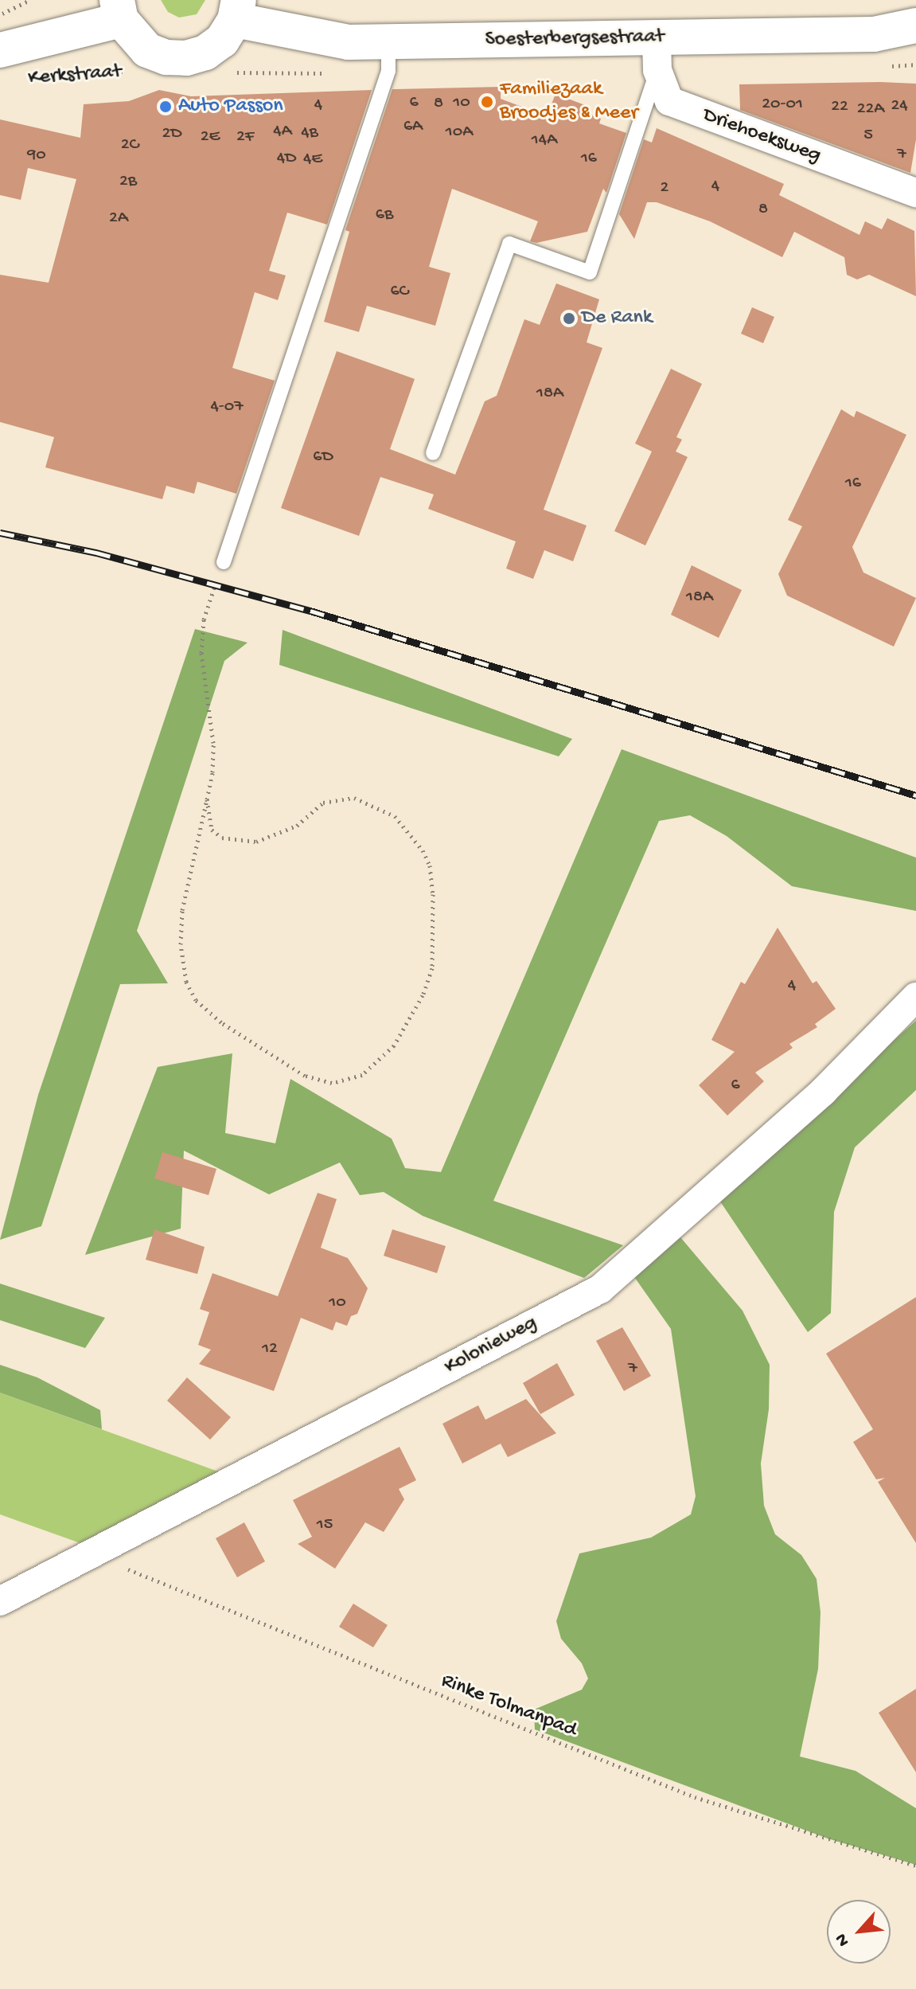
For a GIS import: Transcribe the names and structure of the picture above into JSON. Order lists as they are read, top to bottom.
{
  "streets": {
    "street": [
      "Soesterbergsestraat",
      "Kerkstraat",
      "Driehoeksweg",
      "Kolonieweg"
    ],
    "path": ["Rinke Tolmanpad"]
  },
  "crossings": [
    ["Soesterbergsestraat", "Driehoeksweg"],
    ["Kolonieweg", "Rinke Tolmanpad"]
  ],
  "places": ["Familiezaak Broodjes & Meer", "Auto Passon", "De Rank"],
  "house_numbers": [
    "6",
    "10",
    "8",
    "20-01",
    "4",
    "24",
    "22",
    "22A",
    "6A",
    "4A",
    "10A",
    "4B",
    "2D",
    "5",
    "2E",
    "2F",
    "14A",
    "2C",
    "7",
    "90",
    "4D",
    "16",
    "4E",
    "2B",
    "4",
    "2",
    "8",
    "6B",
    "2A",
    "6C",
    "18A",
    "4-07",
    "6D",
    "16",
    "18A",
    "4",
    "6",
    "10",
    "12",
    "7",
    "15"
  ],
  "north": "bottom left"
}
